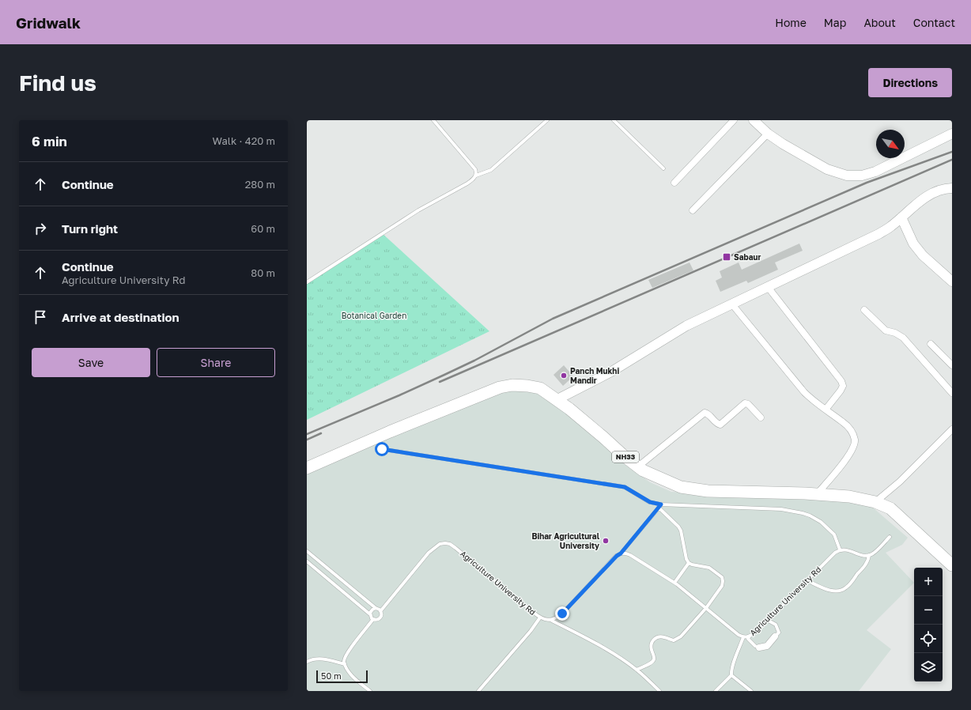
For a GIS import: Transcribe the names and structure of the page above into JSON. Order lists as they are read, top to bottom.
{
  "streets": {
    "highway": ["NH33"],
    "lane": ["Agriculture University Rd"]
  },
  "parks": ["Botanical Garden"],
  "places": {
    "transit": ["Sabaur"],
    "other": ["Panch Mukhi Mandir", "Bihar Agricultural University"]
  },
  "scale_bar": "50 m",
  "north": "bottom right",
  "page": {
    "header": "Gridwalk",
    "nav": [
      "Home",
      "Map",
      "About",
      "Contact"
    ],
    "buttons": [
      "Directions",
      ["Save", "Share"]
    ],
    "title": "Find us",
    "heading": ["6 min", "Walk · 420 m"],
    "list": [
      ["Continue", "280 m"],
      ["Turn right", "60 m"],
      ["Continue", "Agriculture University Rd", "80 m"],
      "Arrive at destination"
    ],
    "map_buttons": ["+", "−"],
    "scale": "50 m"
  }
}
